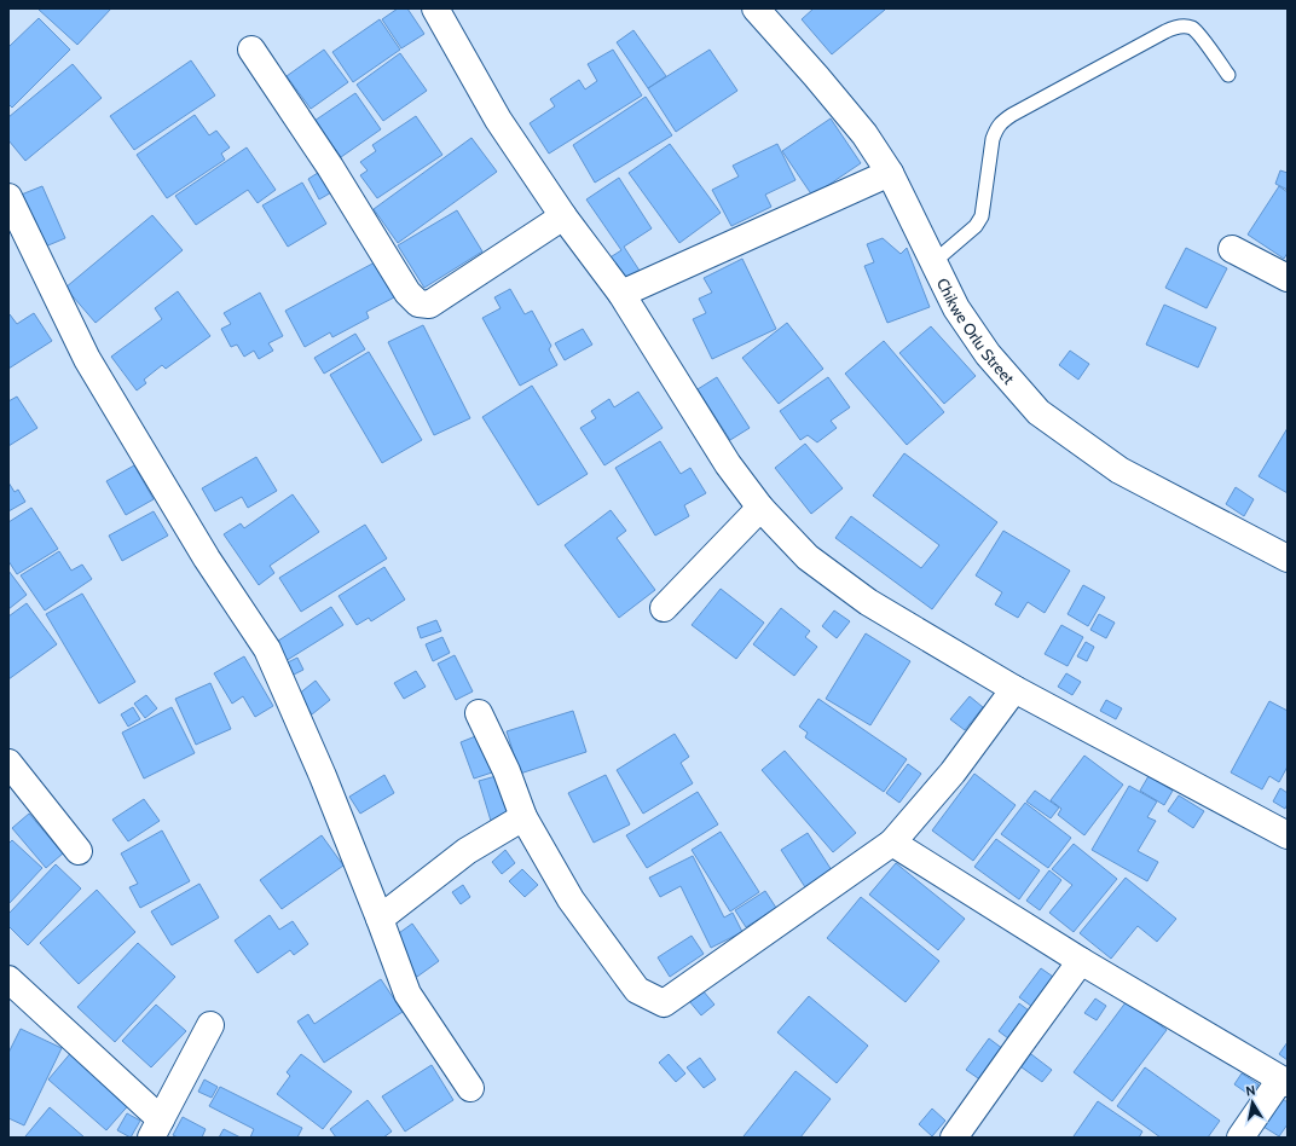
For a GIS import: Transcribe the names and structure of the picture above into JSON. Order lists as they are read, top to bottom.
{
  "streets": {
    "street": ["Chikwe Orlu Street"]
  },
  "north": "top"
}
